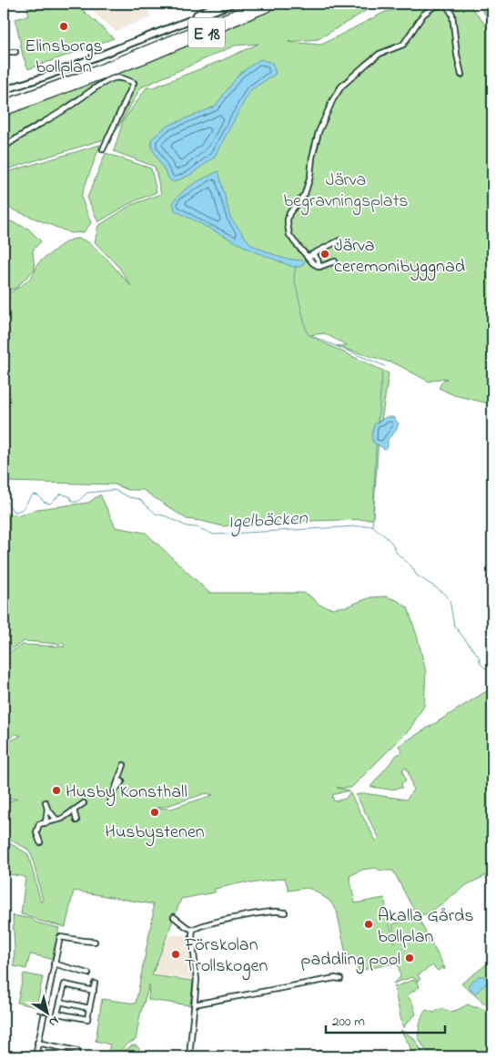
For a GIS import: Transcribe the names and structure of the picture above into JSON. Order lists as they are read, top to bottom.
{
  "streets": {
    "highway": ["E 18"]
  },
  "water": ["Igelbäcken"],
  "parks": ["Järva begravningsplats"],
  "places": [
    "Elinsborgs bollplan",
    "Järva ceremonibyggnad",
    "Husby Konsthall",
    "Husbystenen",
    "Akalla Gårds bollplan",
    "Förskolan Trollskogen",
    "paddling pool"
  ],
  "scale_bar": "200 m",
  "north": "bottom right"
}
